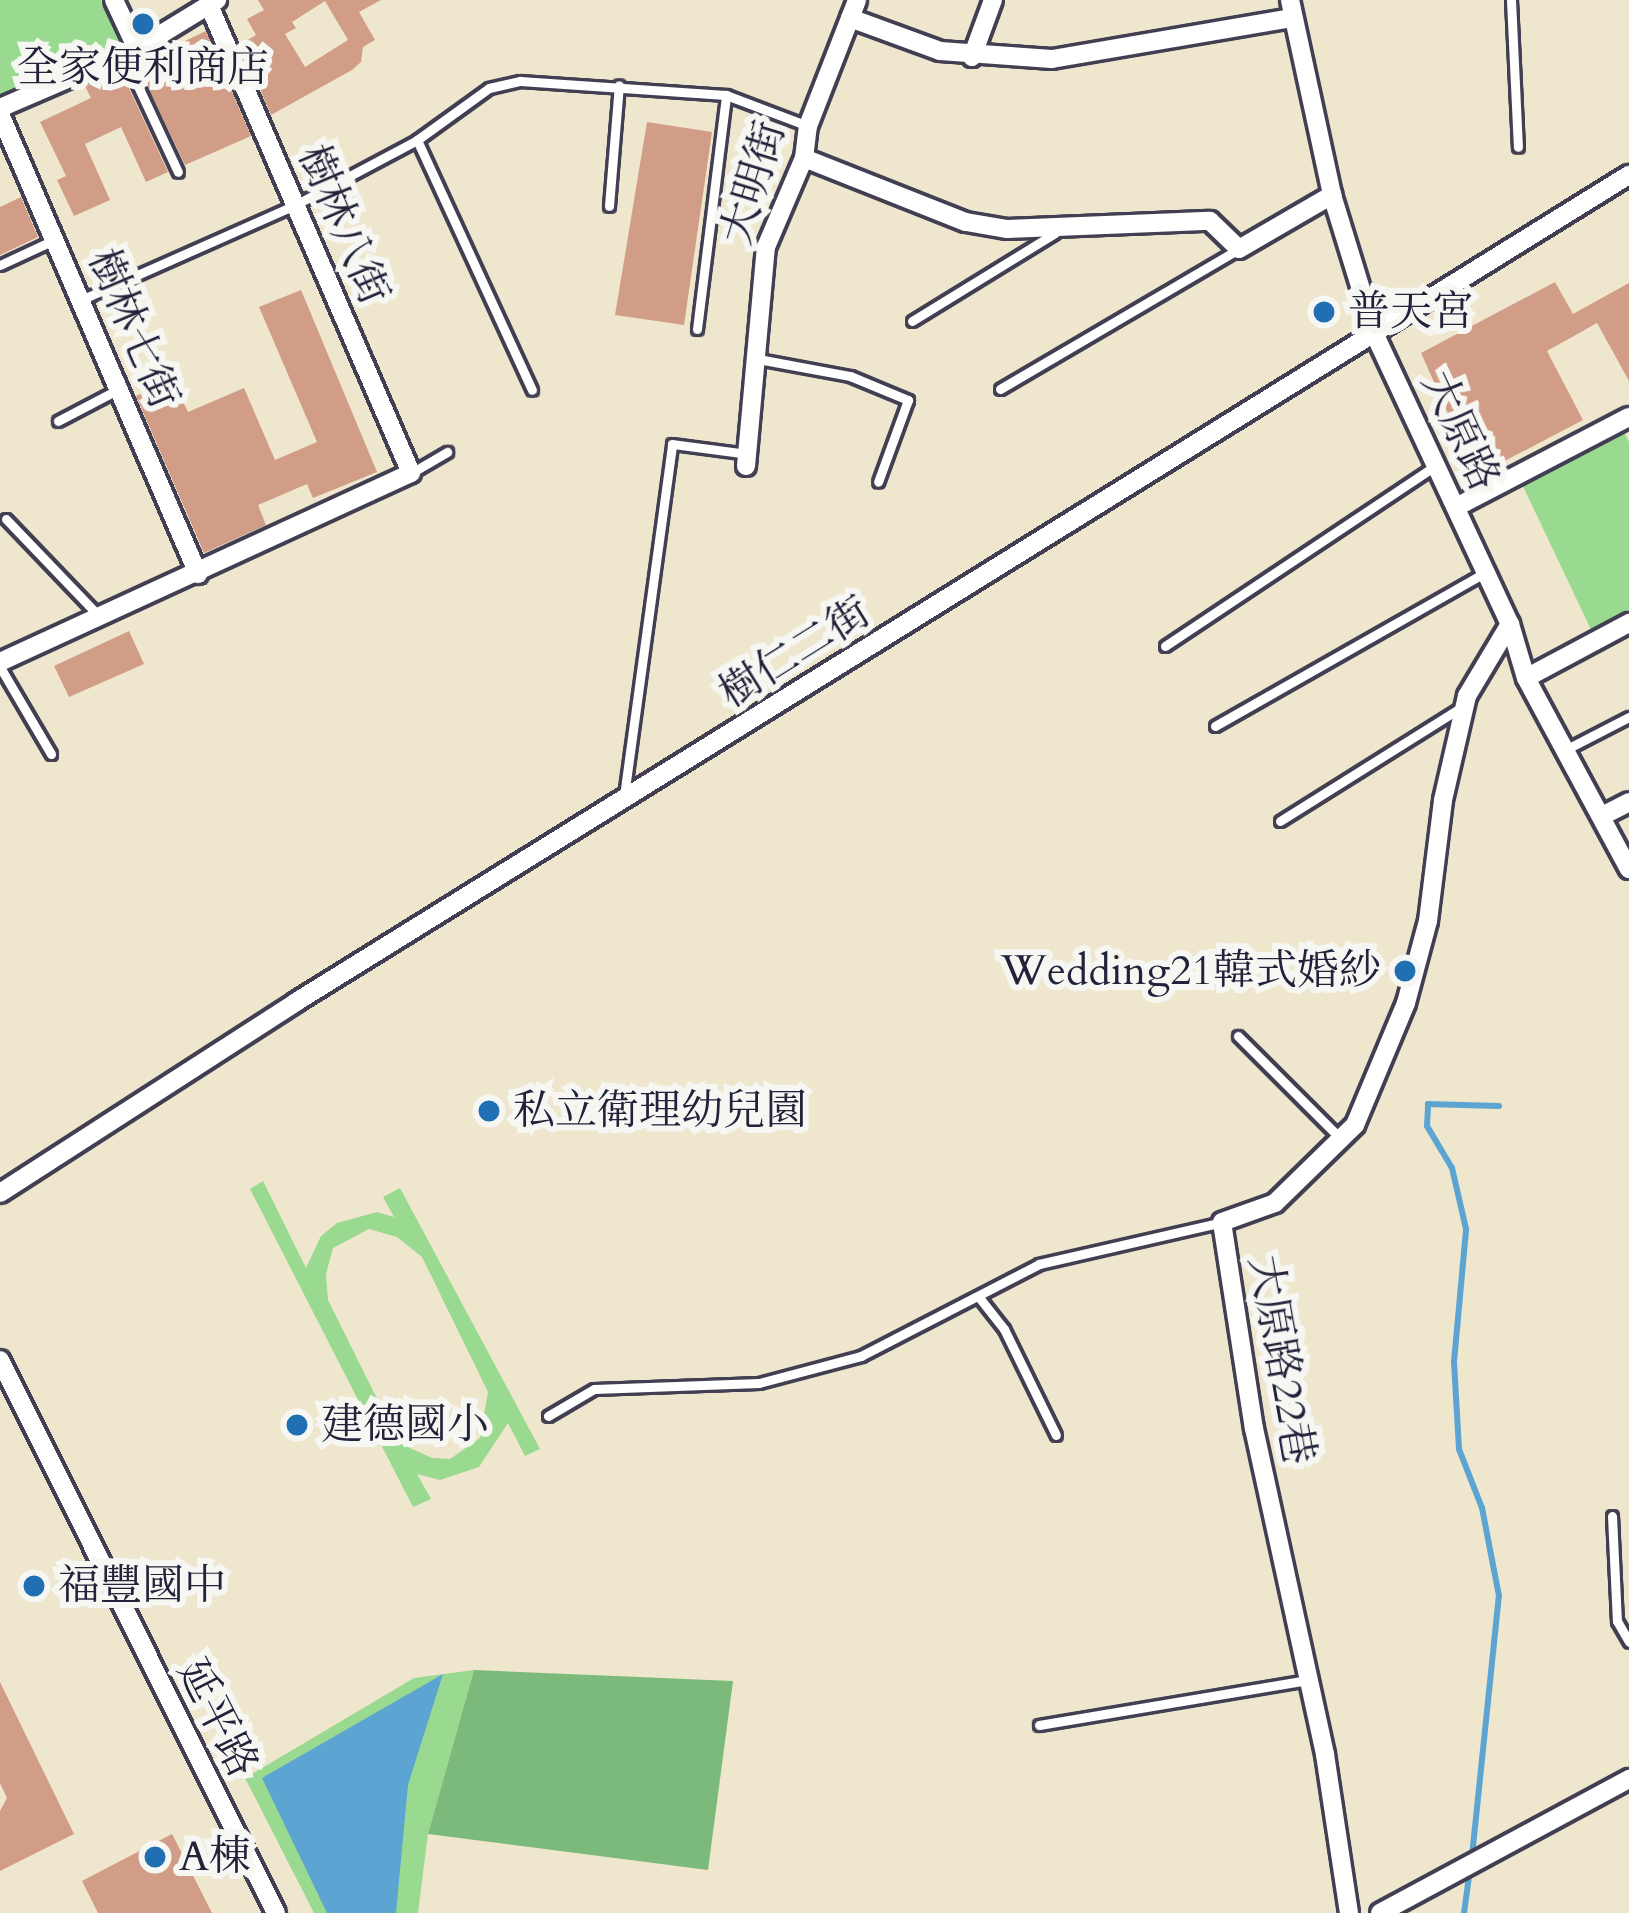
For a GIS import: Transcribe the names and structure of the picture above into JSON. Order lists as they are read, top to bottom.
{
  "streets": {
    "street": [
      "大明街",
      "樹林八街",
      "樹林七街",
      "大原路",
      "樹仁二街",
      "大原路22巷",
      "延平路"
    ]
  },
  "crossings": [
    ["大原路", "樹仁二街"],
    ["大原路", "大原路22巷"]
  ],
  "places": [
    "全家便利商店",
    "普天宮",
    "Wedding21韓式婚紗",
    "私立衛理幼兒園",
    "建德國小",
    "福豐國中",
    "A棟"
  ]
}
